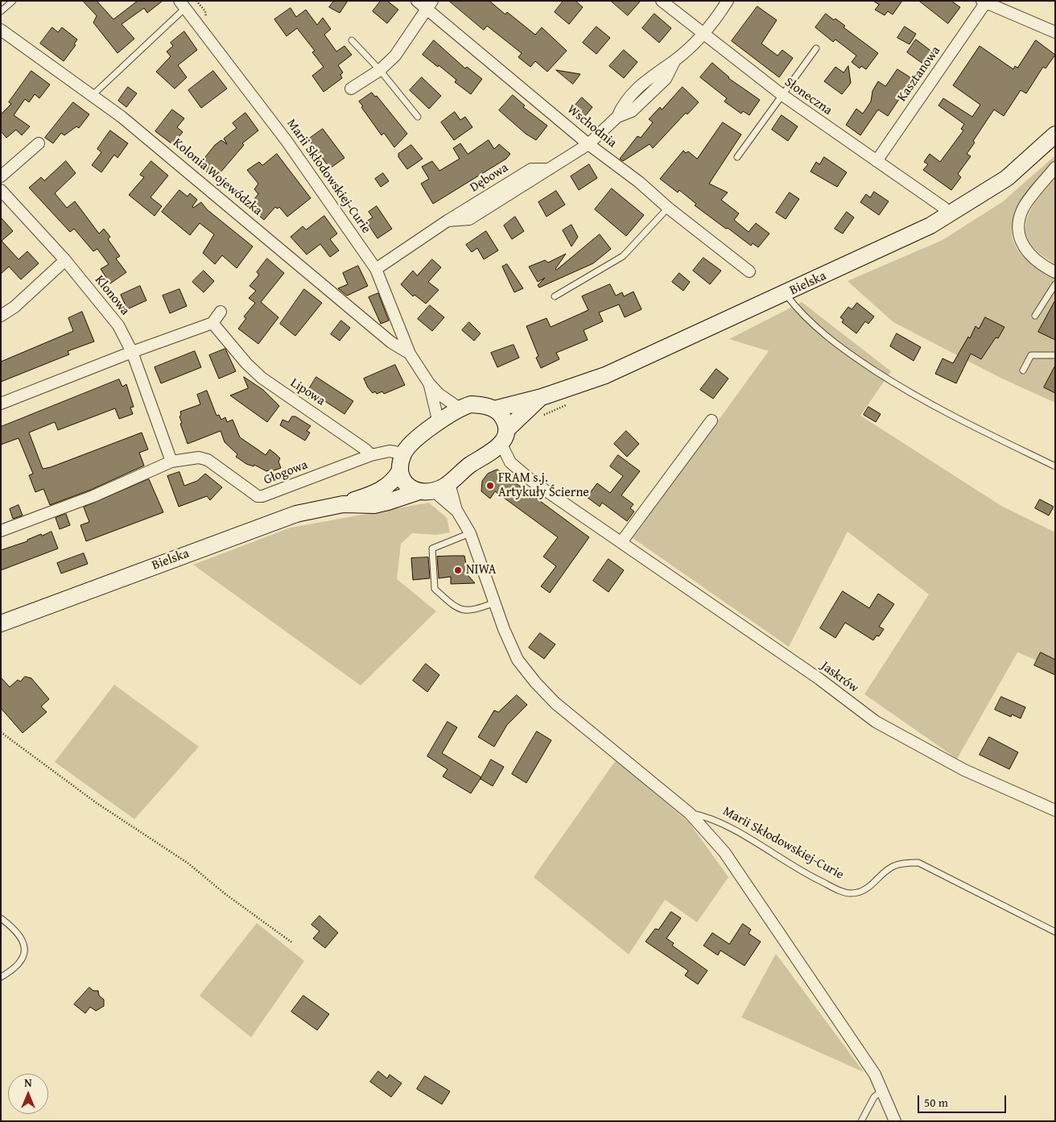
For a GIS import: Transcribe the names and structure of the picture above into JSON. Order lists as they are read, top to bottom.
{
  "streets": {
    "main road": ["Bielska"],
    "street": [
      "Kasztanowa",
      "Słoneczna",
      "Wschodnia",
      "Marii Skłodowskiej-Curie",
      "Kolonia Wojewódzka",
      "Dębowa",
      "Klonowa",
      "Lipowa",
      "Głogowa",
      "Jaskrów"
    ]
  },
  "crossings": [
    ["Kasztanowa", "Słoneczna"],
    ["Słoneczna", "Dębowa"],
    ["Wschodnia", "Dębowa"],
    ["Marii Skłodowskiej-Curie", "Kolonia Wojewódzka"],
    ["Marii Skłodowskiej-Curie", "Dębowa"],
    ["Marii Skłodowskiej-Curie", "Bielska"],
    ["Bielska", "Jaskrów"],
    ["Lipowa", "Głogowa"]
  ],
  "places": ["FRAM s.j. Artykuły Ścierne", "NIWA"],
  "scale_bar": "50 m",
  "north": "top"
}
